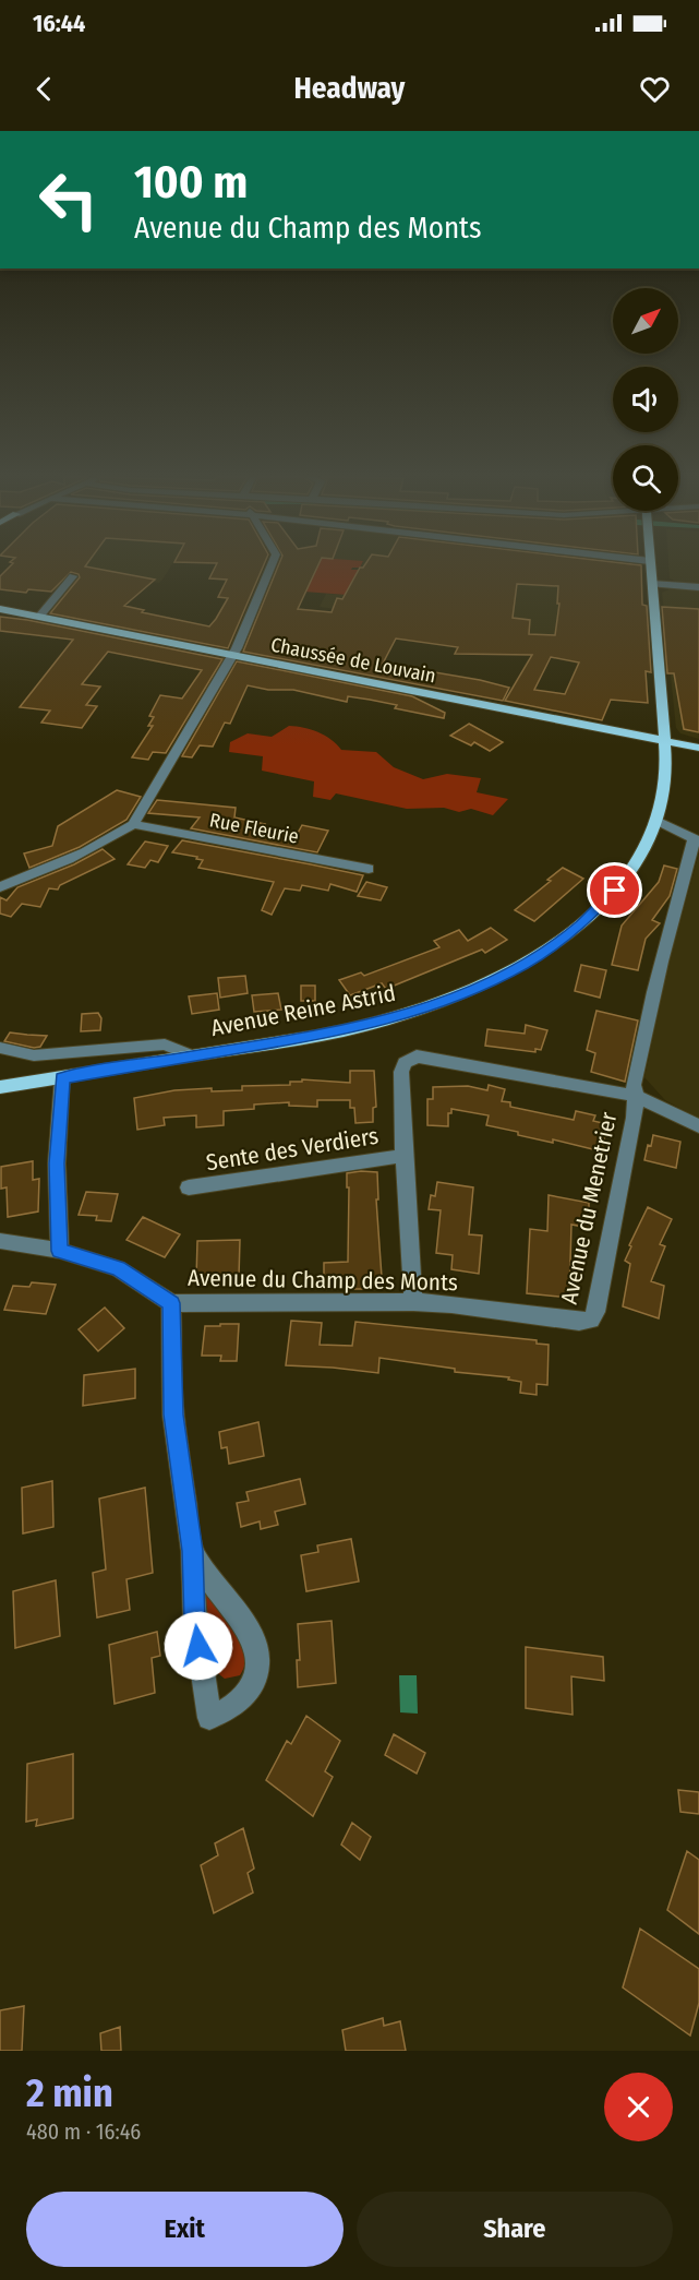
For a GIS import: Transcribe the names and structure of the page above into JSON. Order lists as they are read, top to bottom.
{
  "streets": {
    "main road": ["Chaussée de Louvain", "Avenue Reine Astrid"],
    "street": [
      "Rue Fleurie",
      "Sente des Verdiers",
      "Avenue du Menetrier",
      "Avenue du Champ des Monts"
    ]
  },
  "crossings": [
    ["Chaussée de Louvain", "Avenue Reine Astrid"],
    ["Avenue du Menetrier", "Avenue du Champ des Monts"]
  ],
  "north": "top right",
  "page": {
    "status": "16:44",
    "header": "Headway",
    "turn": ["100 m", "Avenue du Champ des Monts"],
    "heading": ["2 min", "480 m · 16:46"],
    "buttons": ["Exit", "Share"]
  }
}
